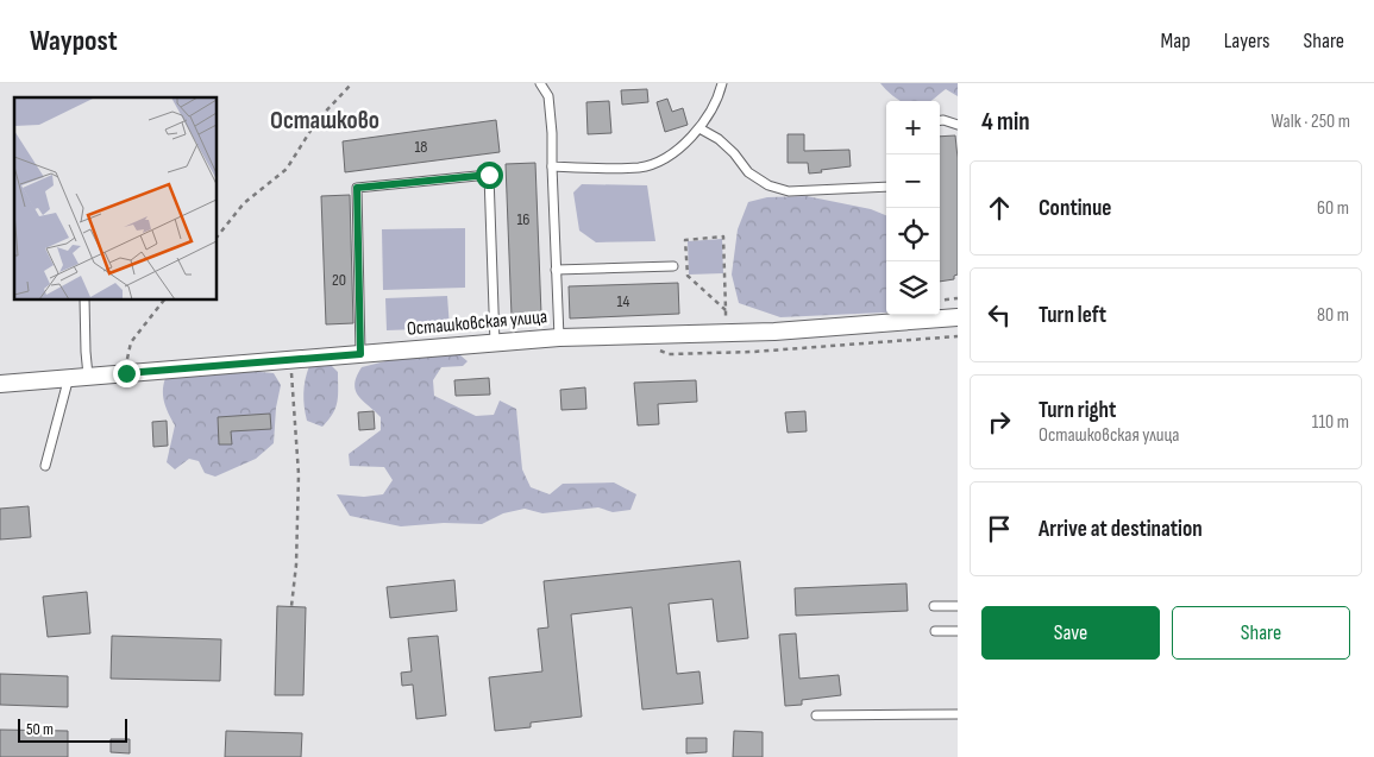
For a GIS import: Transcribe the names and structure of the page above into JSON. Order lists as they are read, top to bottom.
{
  "streets": {
    "street": ["Осташковская улица"]
  },
  "districts": ["Осташково"],
  "house_numbers": [
    "18",
    "16",
    "20",
    "14"
  ],
  "scale_bar": "50 m",
  "page": {
    "header": "Waypost",
    "nav": ["Map", "Layers", "Share"],
    "heading": ["4 min", "Walk · 250 m"],
    "map_buttons": ["+", "−"],
    "list": [
      ["Continue", "60 m"],
      ["Turn left", "80 m"],
      ["Turn right", "Осташковская улица", "110 m"],
      "Arrive at destination"
    ],
    "buttons": ["Save", "Share"],
    "scale": "50 m"
  }
}
